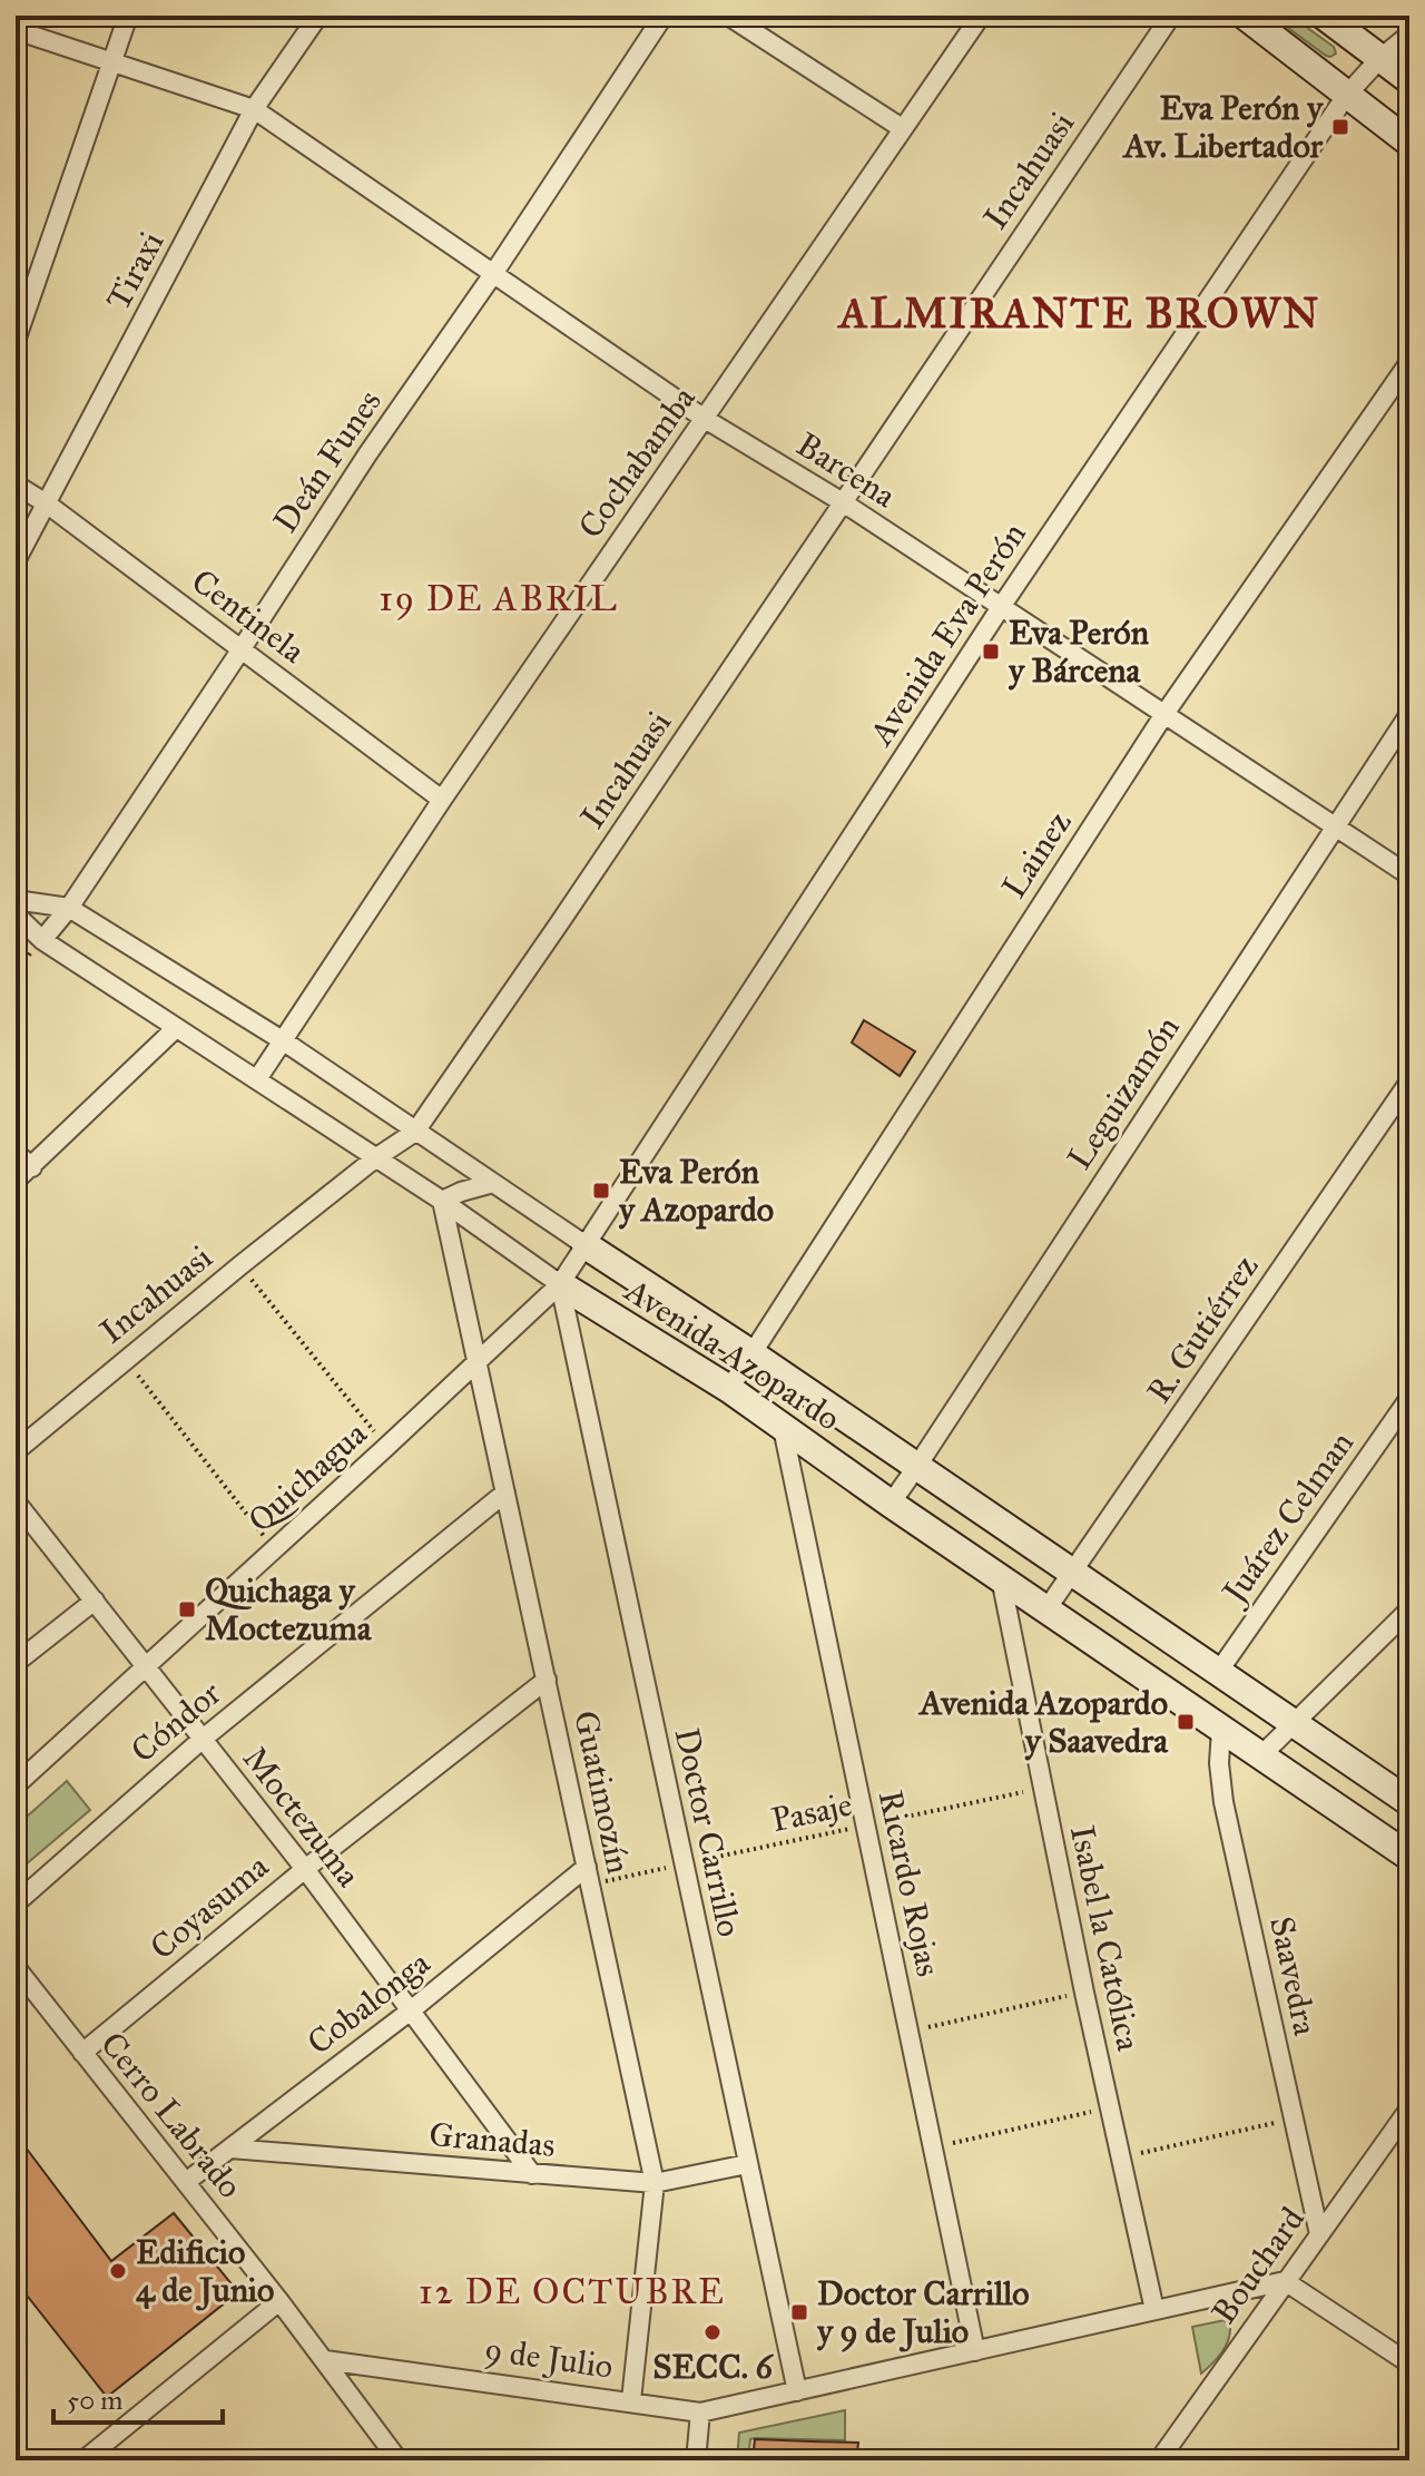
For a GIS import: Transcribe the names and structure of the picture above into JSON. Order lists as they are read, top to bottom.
{
  "streets": {
    "street": [
      "Incahuasi",
      "Tiraxi",
      "Deán Funes",
      "Cochabamba",
      "Barcena",
      "Centinela",
      "Avenida Eva Perón",
      "Lainez",
      "Leguizamón",
      "R. Gutiérrez",
      "Avenida Azopardo",
      "Quichagua",
      "Juárez Celman",
      "Cóndor",
      "Guatimozín",
      "Moctezuma",
      "Doctor Carrillo",
      "Ricardo Rojas",
      "Coyasuma",
      "Isabel la Católica",
      "Saavedra",
      "Cobalonga",
      "Cerro Labrado",
      "Granadas",
      "Bouchard",
      "9 de Julio"
    ],
    "path": ["Pasaje"]
  },
  "crossings": [
    ["Incahuasi", "Barcena"],
    ["Incahuasi", "Avenida Azopardo"],
    ["Tiraxi", "Barcena"],
    ["Tiraxi", "Centinela"],
    ["Deán Funes", "Barcena"],
    ["Deán Funes", "Centinela"],
    ["Deán Funes", "Avenida Azopardo"],
    ["Cochabamba", "Barcena"],
    ["Cochabamba", "Centinela"],
    ["Cochabamba", "Avenida Azopardo"],
    ["Barcena", "Avenida Eva Perón"],
    ["Barcena", "Lainez"],
    ["Barcena", "Leguizamón"],
    ["Avenida Eva Perón", "Avenida Azopardo"],
    ["Avenida Eva Perón", "Quichagua"],
    ["Avenida Eva Perón", "Doctor Carrillo"],
    ["Lainez", "Avenida Azopardo"],
    ["Leguizamón", "Avenida Azopardo"],
    ["R. Gutiérrez", "Avenida Azopardo"],
    ["Avenida Azopardo", "Quichagua"],
    ["Avenida Azopardo", "Juárez Celman"],
    ["Avenida Azopardo", "Guatimozín"],
    ["Avenida Azopardo", "Doctor Carrillo"],
    ["Avenida Azopardo", "Ricardo Rojas"],
    ["Avenida Azopardo", "Isabel la Católica"],
    ["Avenida Azopardo", "Saavedra"],
    ["Quichagua", "Guatimozín"],
    ["Quichagua", "Moctezuma"],
    ["Quichagua", "Doctor Carrillo"],
    ["Cóndor", "Guatimozín"],
    ["Cóndor", "Moctezuma"],
    ["Guatimozín", "Pasaje"],
    ["Guatimozín", "Coyasuma"],
    ["Guatimozín", "Cobalonga"],
    ["Guatimozín", "Granadas"],
    ["Guatimozín", "9 de Julio"],
    ["Pasaje", "Doctor Carrillo"],
    ["Pasaje", "Ricardo Rojas"],
    ["Pasaje", "Isabel la Católica"],
    ["Pasaje", "Cobalonga"],
    ["Moctezuma", "Coyasuma"],
    ["Moctezuma", "Cobalonga"],
    ["Moctezuma", "Granadas"],
    ["Doctor Carrillo", "Granadas"],
    ["Doctor Carrillo", "9 de Julio"],
    ["Ricardo Rojas", "9 de Julio"],
    ["Coyasuma", "Cerro Labrado"],
    ["Isabel la Católica", "9 de Julio"],
    ["Saavedra", "Bouchard"],
    ["Cobalonga", "Cerro Labrado"],
    ["Cobalonga", "Granadas"],
    ["Cerro Labrado", "9 de Julio"],
    ["Bouchard", "9 de Julio"]
  ],
  "districts": ["ALMIRANTE BROWN", "19 DE ABRIL", "12 DE OCTUBRE"],
  "places": {
    "transit": [
      "Eva Perón y Av. Libertador",
      "Eva Perón y Bárcena",
      "Eva Perón y Azopardo",
      "Quichaga y Moctezuma",
      "Avenida Azopardo y Saavedra",
      "Doctor Carrillo y 9 de Julio"
    ],
    "other": ["Edificio 4 de Junio", "SECC. 6"]
  },
  "scale_bar": "50 m"
}
